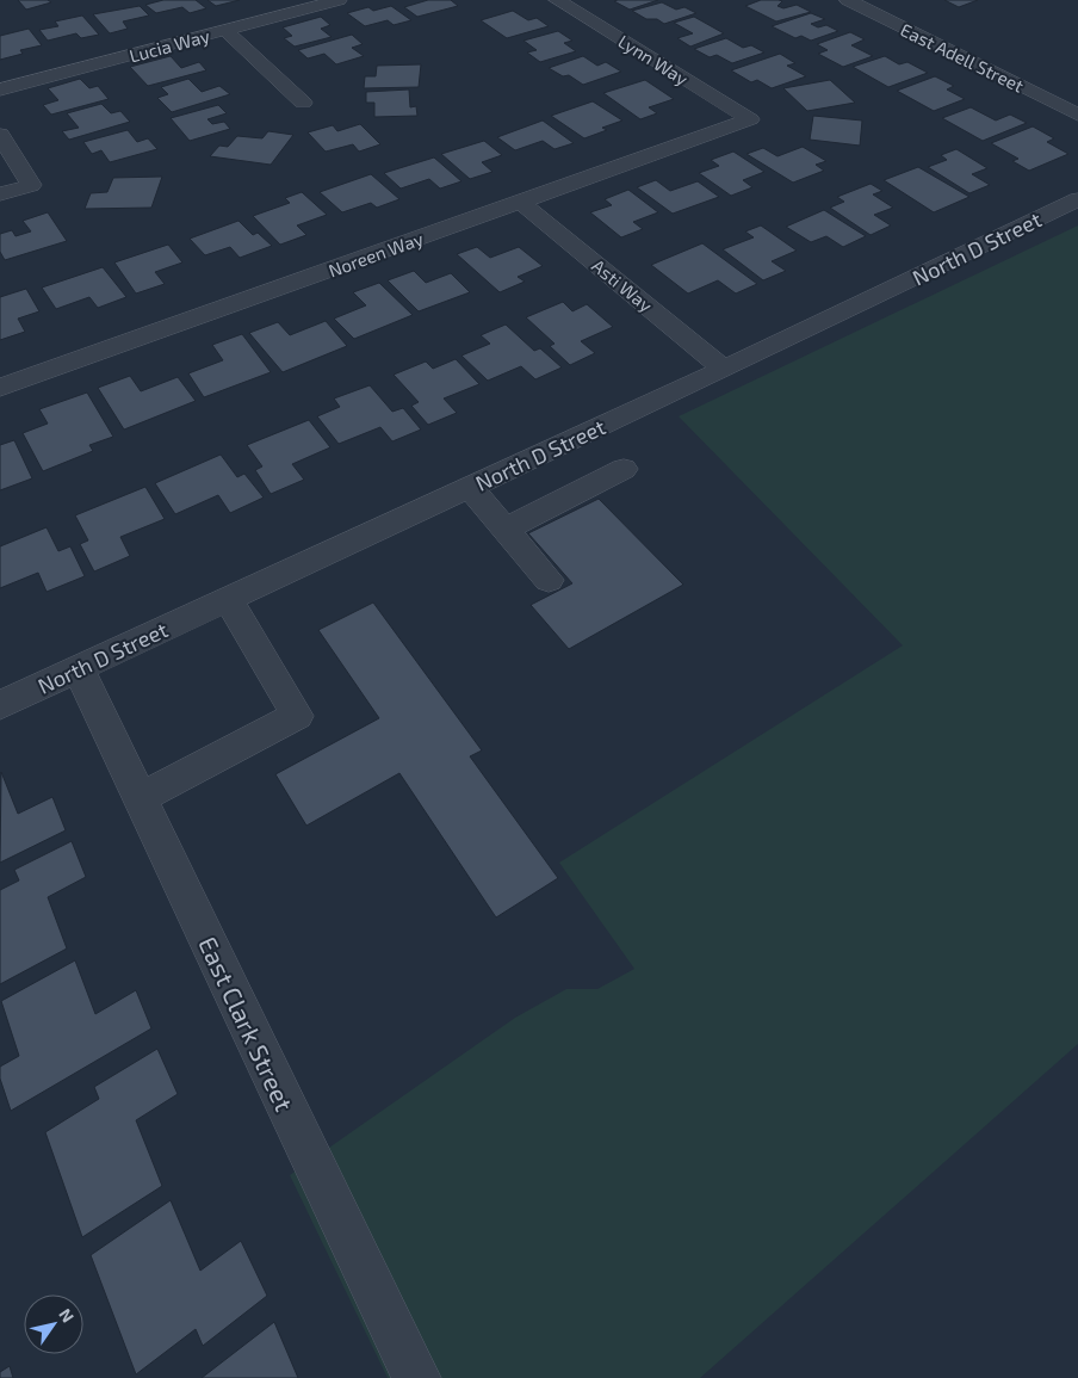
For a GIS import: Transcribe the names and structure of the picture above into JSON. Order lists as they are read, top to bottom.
{
  "streets": {
    "street": [
      "Lucia Way",
      "East Adell Street",
      "Lynn Way",
      "North D Street",
      "Noreen Way",
      "Asti Way",
      "East Clark Street"
    ]
  },
  "crossings": [
    ["Lynn Way", "Noreen Way"],
    ["North D Street", "Asti Way"],
    ["North D Street", "East Clark Street"],
    ["Noreen Way", "Asti Way"]
  ],
  "north": "top right"
}
